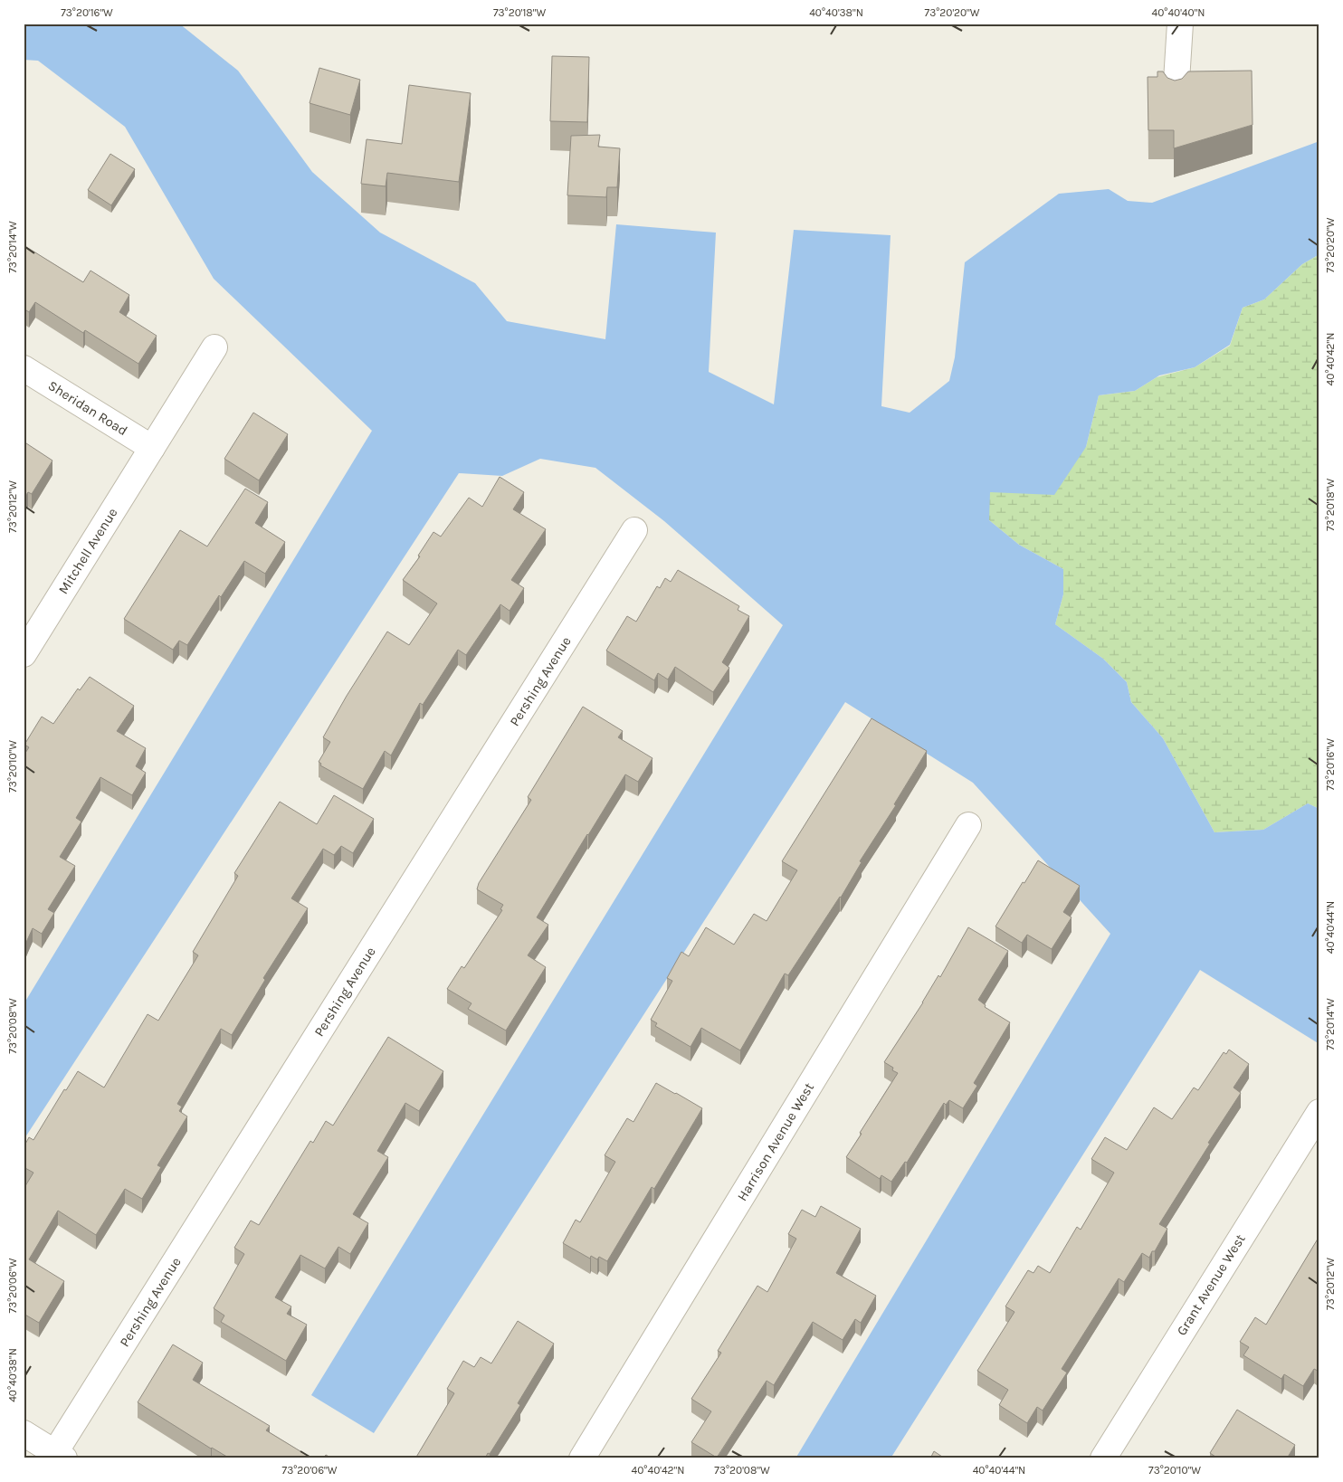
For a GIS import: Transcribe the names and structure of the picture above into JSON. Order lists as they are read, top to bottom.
{
  "streets": {
    "street": [
      "Sheridan Road",
      "Mitchell Avenue",
      "Pershing Avenue",
      "Harrison Avenue West",
      "Grant Avenue West"
    ]
  },
  "crossings": [
    ["Sheridan Road", "Mitchell Avenue"]
  ],
  "coordinates": [
    "73°20'16\"W",
    "73°20'18\"W",
    "40°40'38\"N",
    "73°20'20\"W",
    "40°40'40\"N",
    "73°20'14\"W",
    "40°40'42\"N",
    "73°20'12\"W",
    "73°20'10\"W",
    "40°40'44\"N",
    "73°20'08\"W",
    "73°20'06\"W"
  ]
}
